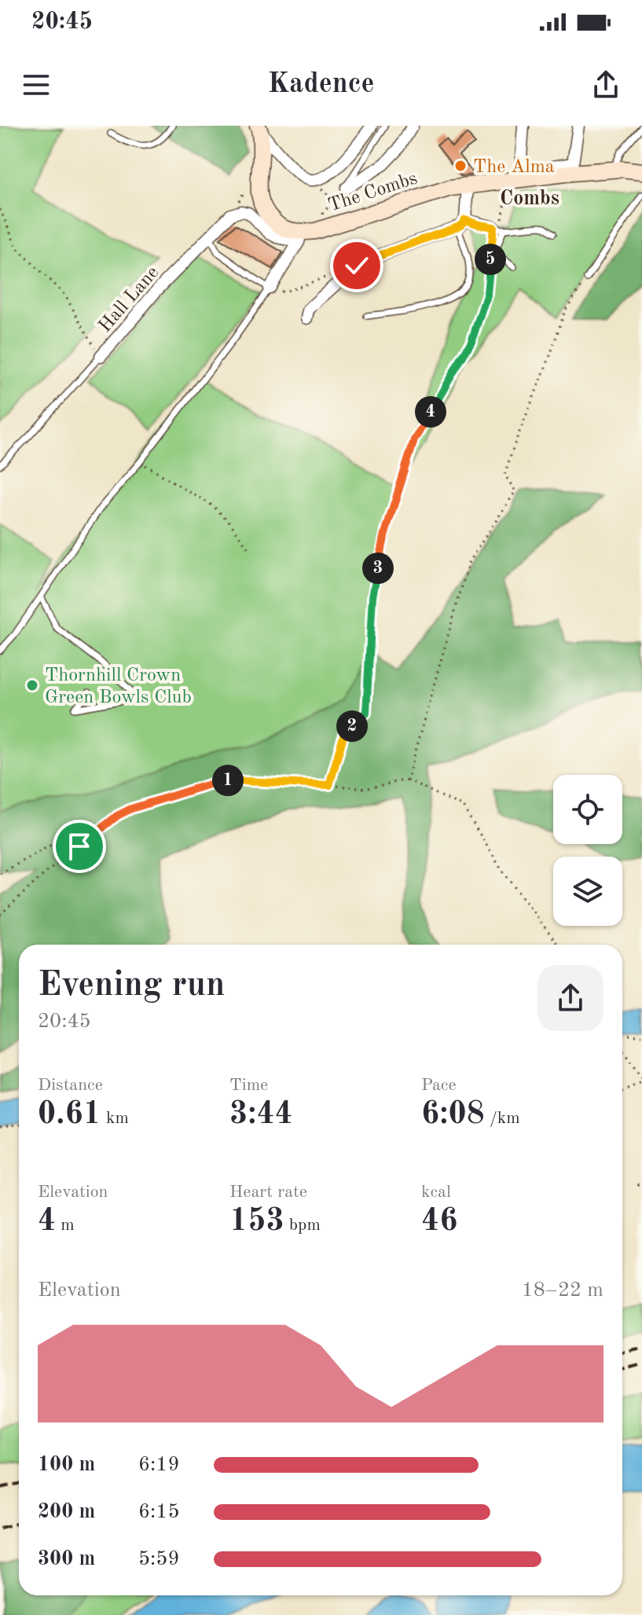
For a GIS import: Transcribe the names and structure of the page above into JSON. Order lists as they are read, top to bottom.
{
  "streets": {
    "main road": ["The Combs"],
    "street": ["Hall Lane"]
  },
  "crossings": [
    ["The Combs", "Hall Lane"]
  ],
  "districts": ["Combs"],
  "places": ["The Alma", "Thornhill Crown Green Bowls Club"],
  "page": {
    "status": "20:45",
    "header": "Kadence",
    "pins": [
      "5",
      "4",
      "3",
      "2",
      "1"
    ],
    "heading": ["Evening run", "20:45"],
    "stats": [
      ["Distance", "0.61 km"],
      ["Time", "3:44"],
      ["Pace", "6:08 /km"],
      ["Elevation", "4 m"],
      ["Heart rate", "153 bpm"],
      ["kcal", "46"]
    ],
    "chart": ["Elevation", "18–22 m"],
    "list": [
      {
        "name": "100 m",
        "note": "6:19"
      },
      {
        "name": "200 m",
        "note": "6:15"
      },
      {
        "name": "300 m",
        "note": "5:59"
      }
    ]
  }
}
